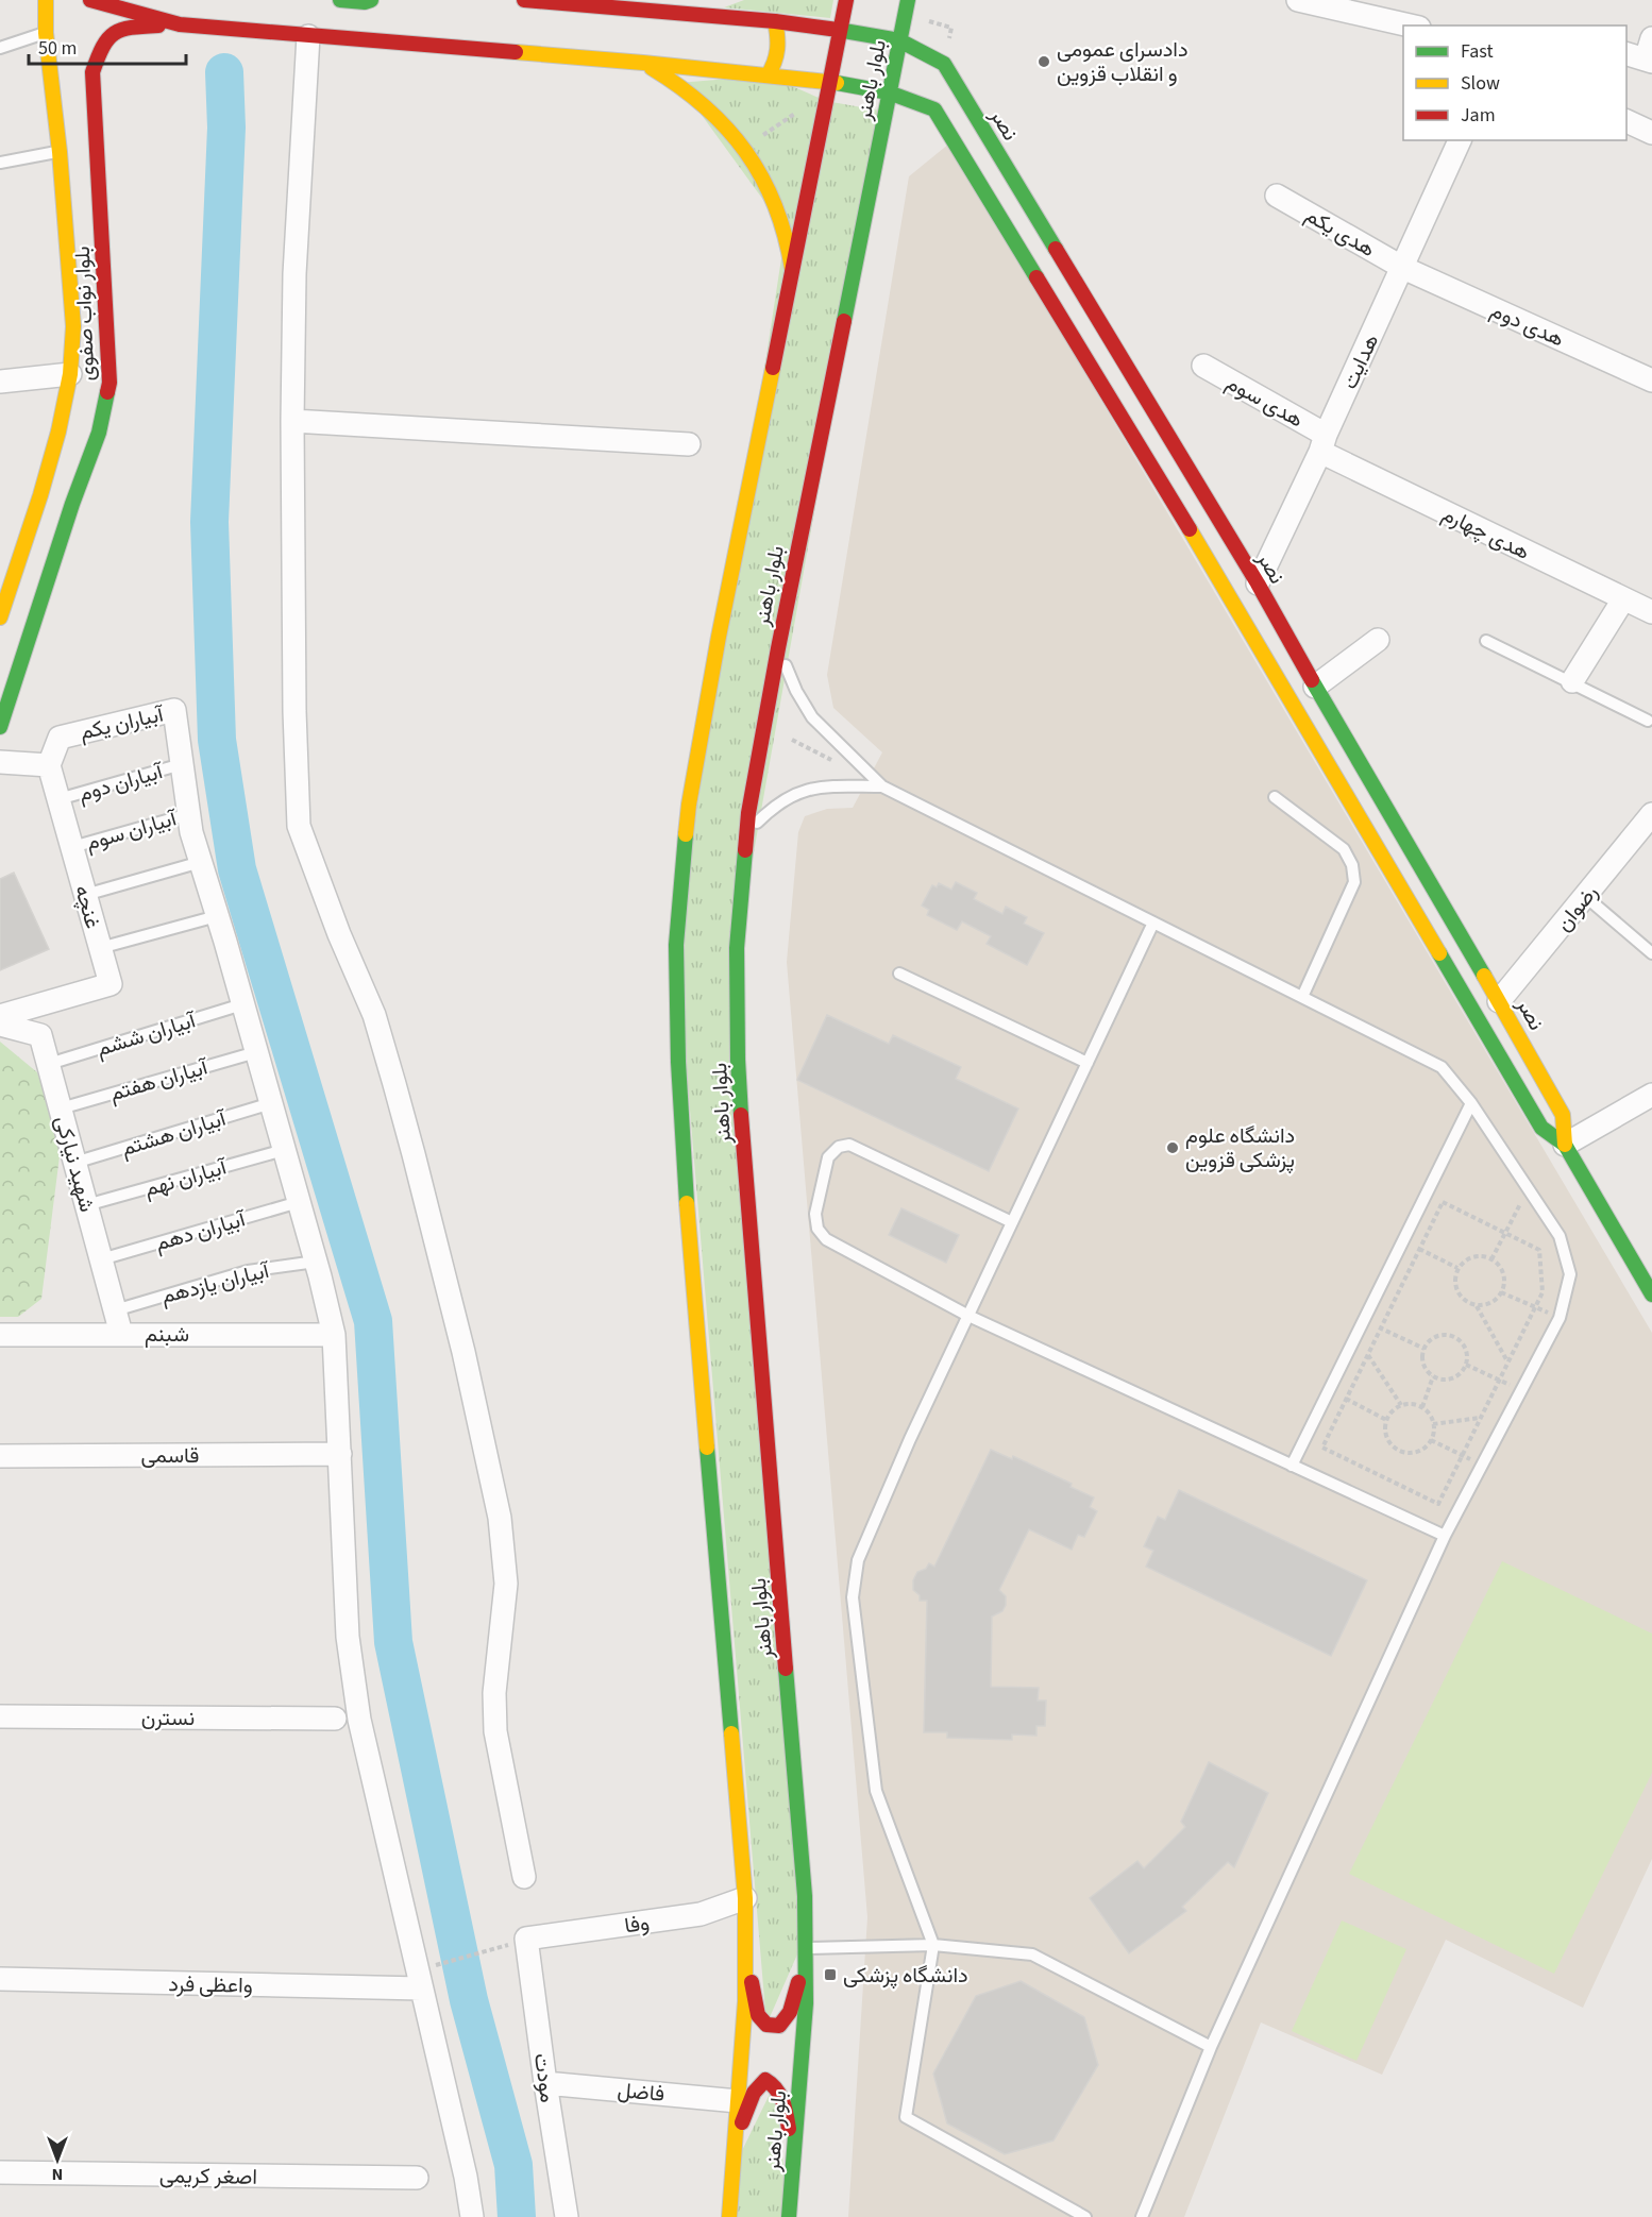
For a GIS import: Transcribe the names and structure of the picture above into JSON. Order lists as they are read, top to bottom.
{
  "streets": {
    "main road": ["بلوار باهنر", "نصر", "بلوار نواب صفوی"],
    "street": [
      "هدی یکم",
      "هدی دوم",
      "هدایت",
      "هدی سوم",
      "هدی چهارم",
      "آبیاران یکم",
      "غنچه",
      "رضوان",
      "شهید نیارکی",
      "شبنم",
      "قاسمی",
      "نسترن",
      "وفا",
      "واعظی فرد",
      "مودت",
      "فاضل",
      "اصغر کریمی"
    ],
    "lane": [
      "آبیاران دوم",
      "آبیاران سوم",
      "آبیاران ششم",
      "آبیاران هفتم",
      "آبیاران هشتم",
      "آبیاران نهم",
      "آبیاران دهم",
      "آبیاران یازدهم"
    ]
  },
  "crossings": [
    ["بلوار باهنر", "نصر"],
    ["بلوار باهنر", "وفا"],
    ["بلوار باهنر", "فاضل"],
    ["نصر", "بلوار نواب صفوی"],
    ["نصر", "هدایت"],
    ["نصر", "رضوان"],
    ["هدی یکم", "هدی دوم"],
    ["هدی یکم", "هدایت"],
    ["هدی دوم", "هدایت"],
    ["هدایت", "هدی سوم"],
    ["هدایت", "هدی چهارم"],
    ["هدی سوم", "هدی چهارم"],
    ["آبیاران یکم", "آبیاران دوم"],
    ["آبیاران یکم", "غنچه"],
    ["آبیاران دوم", "غنچه"],
    ["آبیاران سوم", "غنچه"],
    ["آبیاران ششم", "شهید نیارکی"],
    ["آبیاران هفتم", "شهید نیارکی"],
    ["آبیاران هشتم", "شهید نیارکی"],
    ["شهید نیارکی", "آبیاران نهم"],
    ["شهید نیارکی", "آبیاران دهم"],
    ["شهید نیارکی", "آبیاران یازدهم"],
    ["شهید نیارکی", "شبنم"],
    ["وفا", "مودت"],
    ["مودت", "فاضل"]
  ],
  "places": {
    "other": ["دادسرای عمومی و انقلاب قزوین", "دانشگاه علوم پزشکی قزوین"],
    "transit": ["دانشگاه پزشکی"]
  },
  "legend": ["Fast", "Slow", "Jam"],
  "scale_bar": "50 m",
  "north": "bottom"
}
